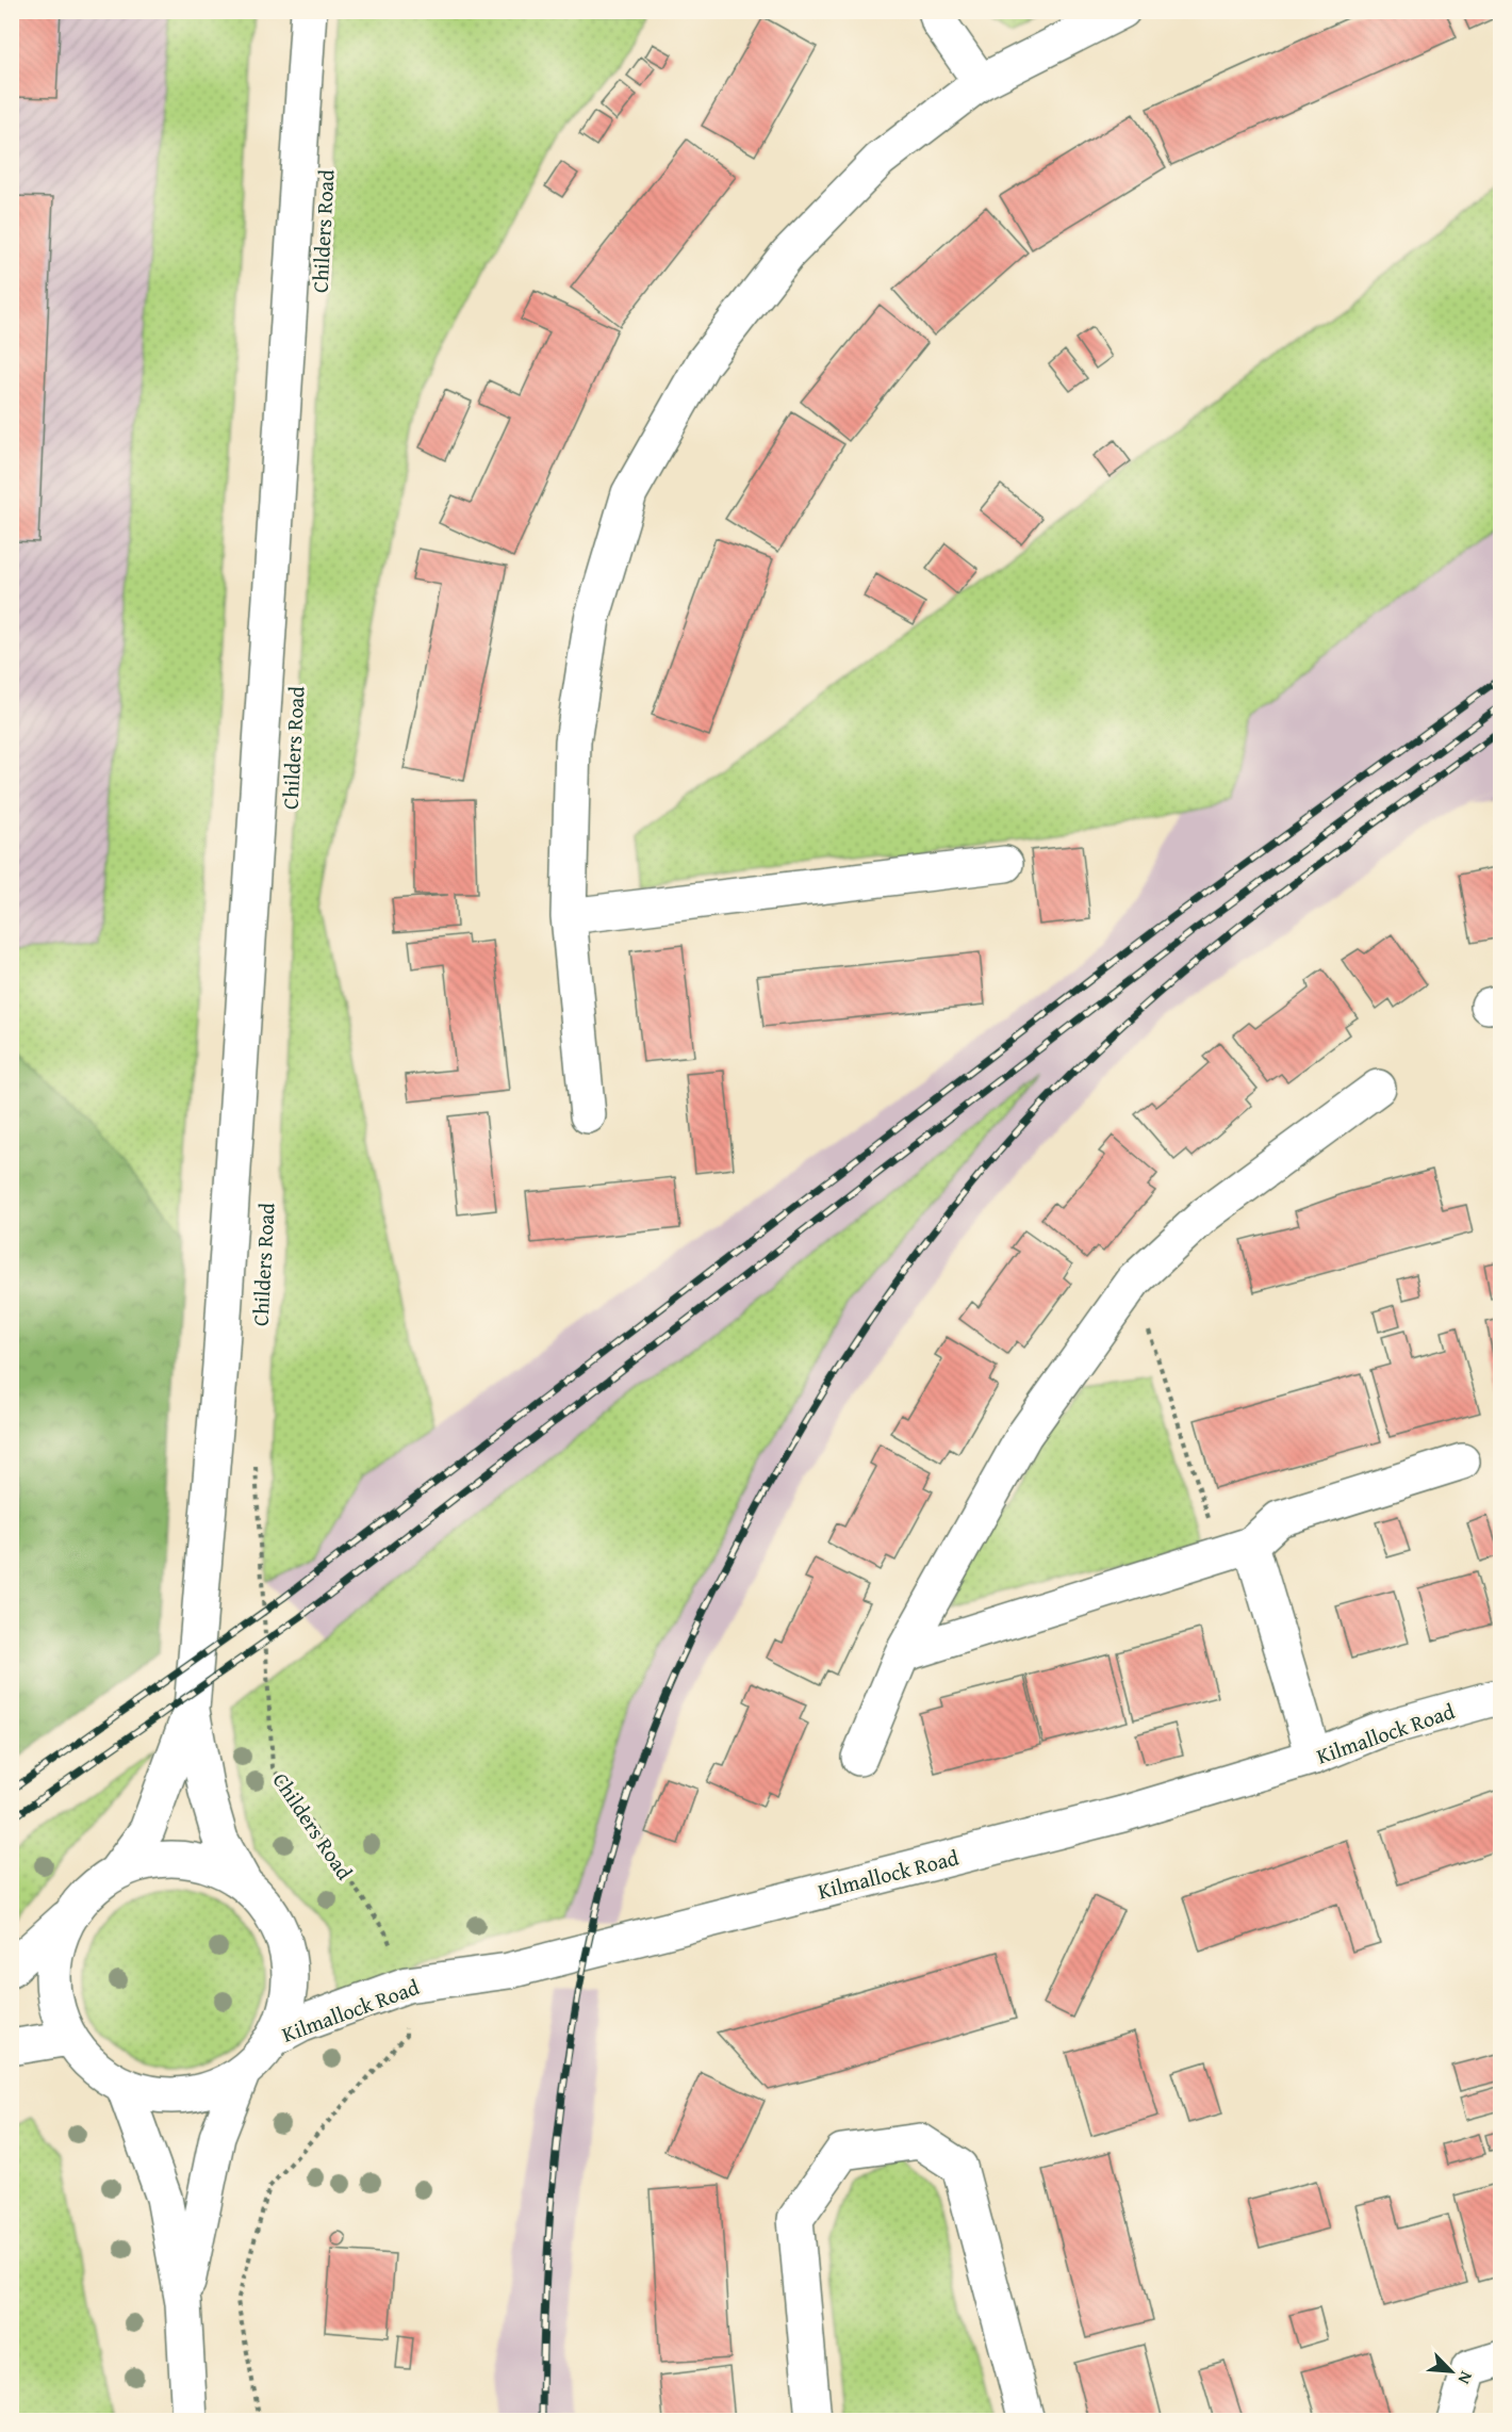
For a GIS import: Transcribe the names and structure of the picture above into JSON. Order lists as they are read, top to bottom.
{
  "streets": {
    "street": ["Childers Road", "Kilmallock Road"]
  },
  "crossings": [
    ["Childers Road", "Kilmallock Road"]
  ],
  "north": "bottom right"
}
